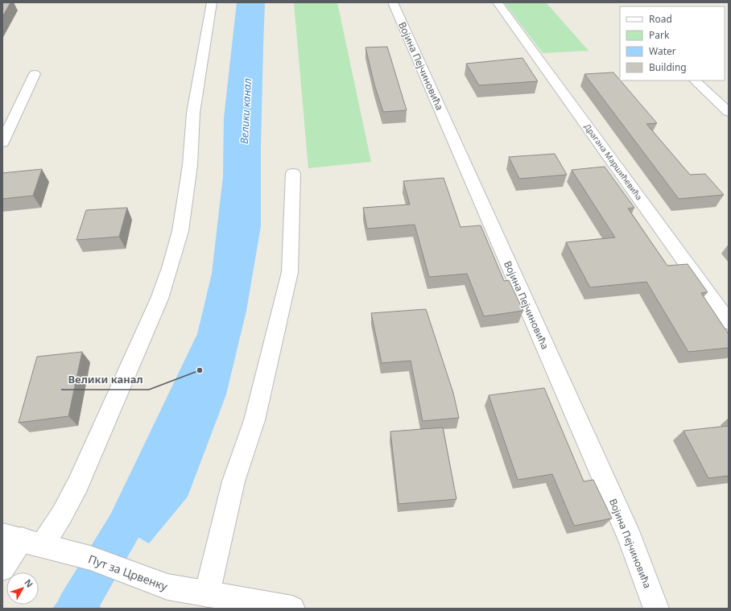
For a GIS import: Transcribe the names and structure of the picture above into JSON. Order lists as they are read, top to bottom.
{
  "streets": {
    "street": ["Војина Пејчиновића", "Драгана Маршићевића", "Пут за Црвенку"]
  },
  "water": ["Велики канал"],
  "places": ["Велики канал"],
  "legend": [
    "Road",
    "Park",
    "Water",
    "Building"
  ],
  "north": "top right"
}
